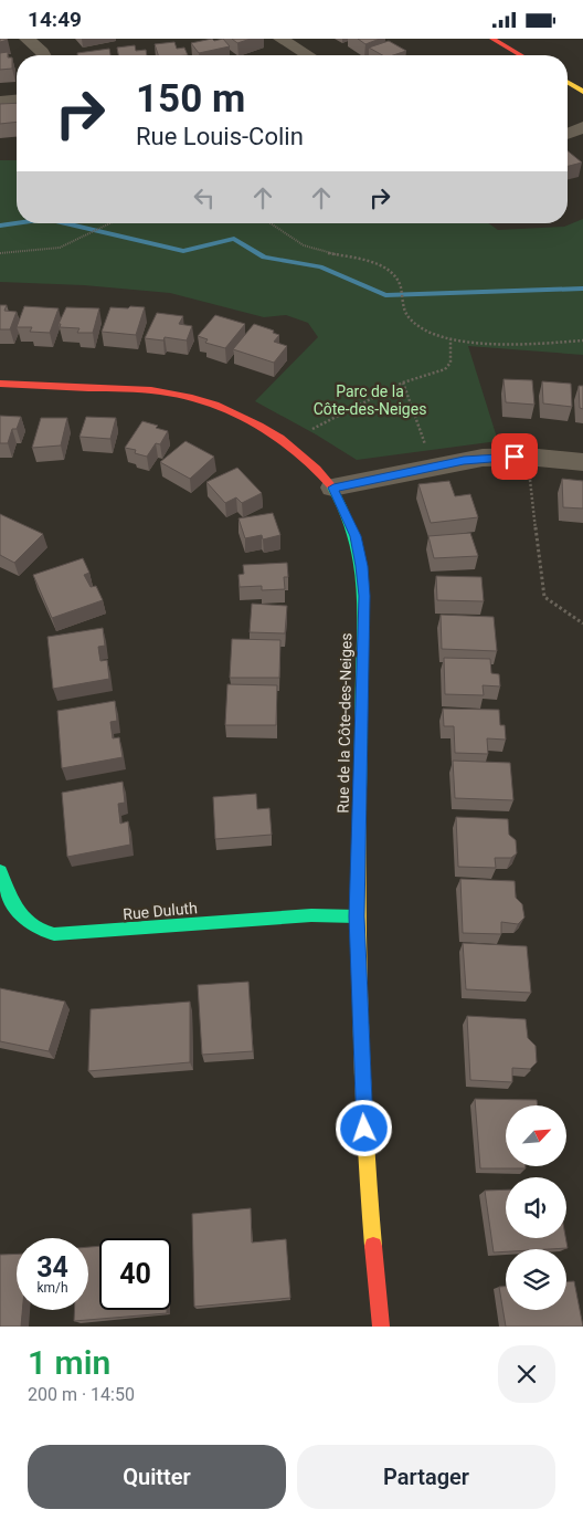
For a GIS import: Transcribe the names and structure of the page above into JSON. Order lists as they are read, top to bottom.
{
  "streets": {
    "street": ["Rue de la Côte-des-Neiges", "Rue Duluth"]
  },
  "crossings": [
    ["Rue de la Côte-des-Neiges", "Rue Duluth"]
  ],
  "parks": ["Parc de la Côte-des-Neiges"],
  "north": "top right",
  "page": {
    "status": "14:49",
    "turn": ["150 m", "Rue Louis-Colin"],
    "speed": "34 km/h",
    "limit": "40",
    "heading": ["1 min", "200 m · 14:50"],
    "buttons": ["Quitter", "Partager"]
  }
}
